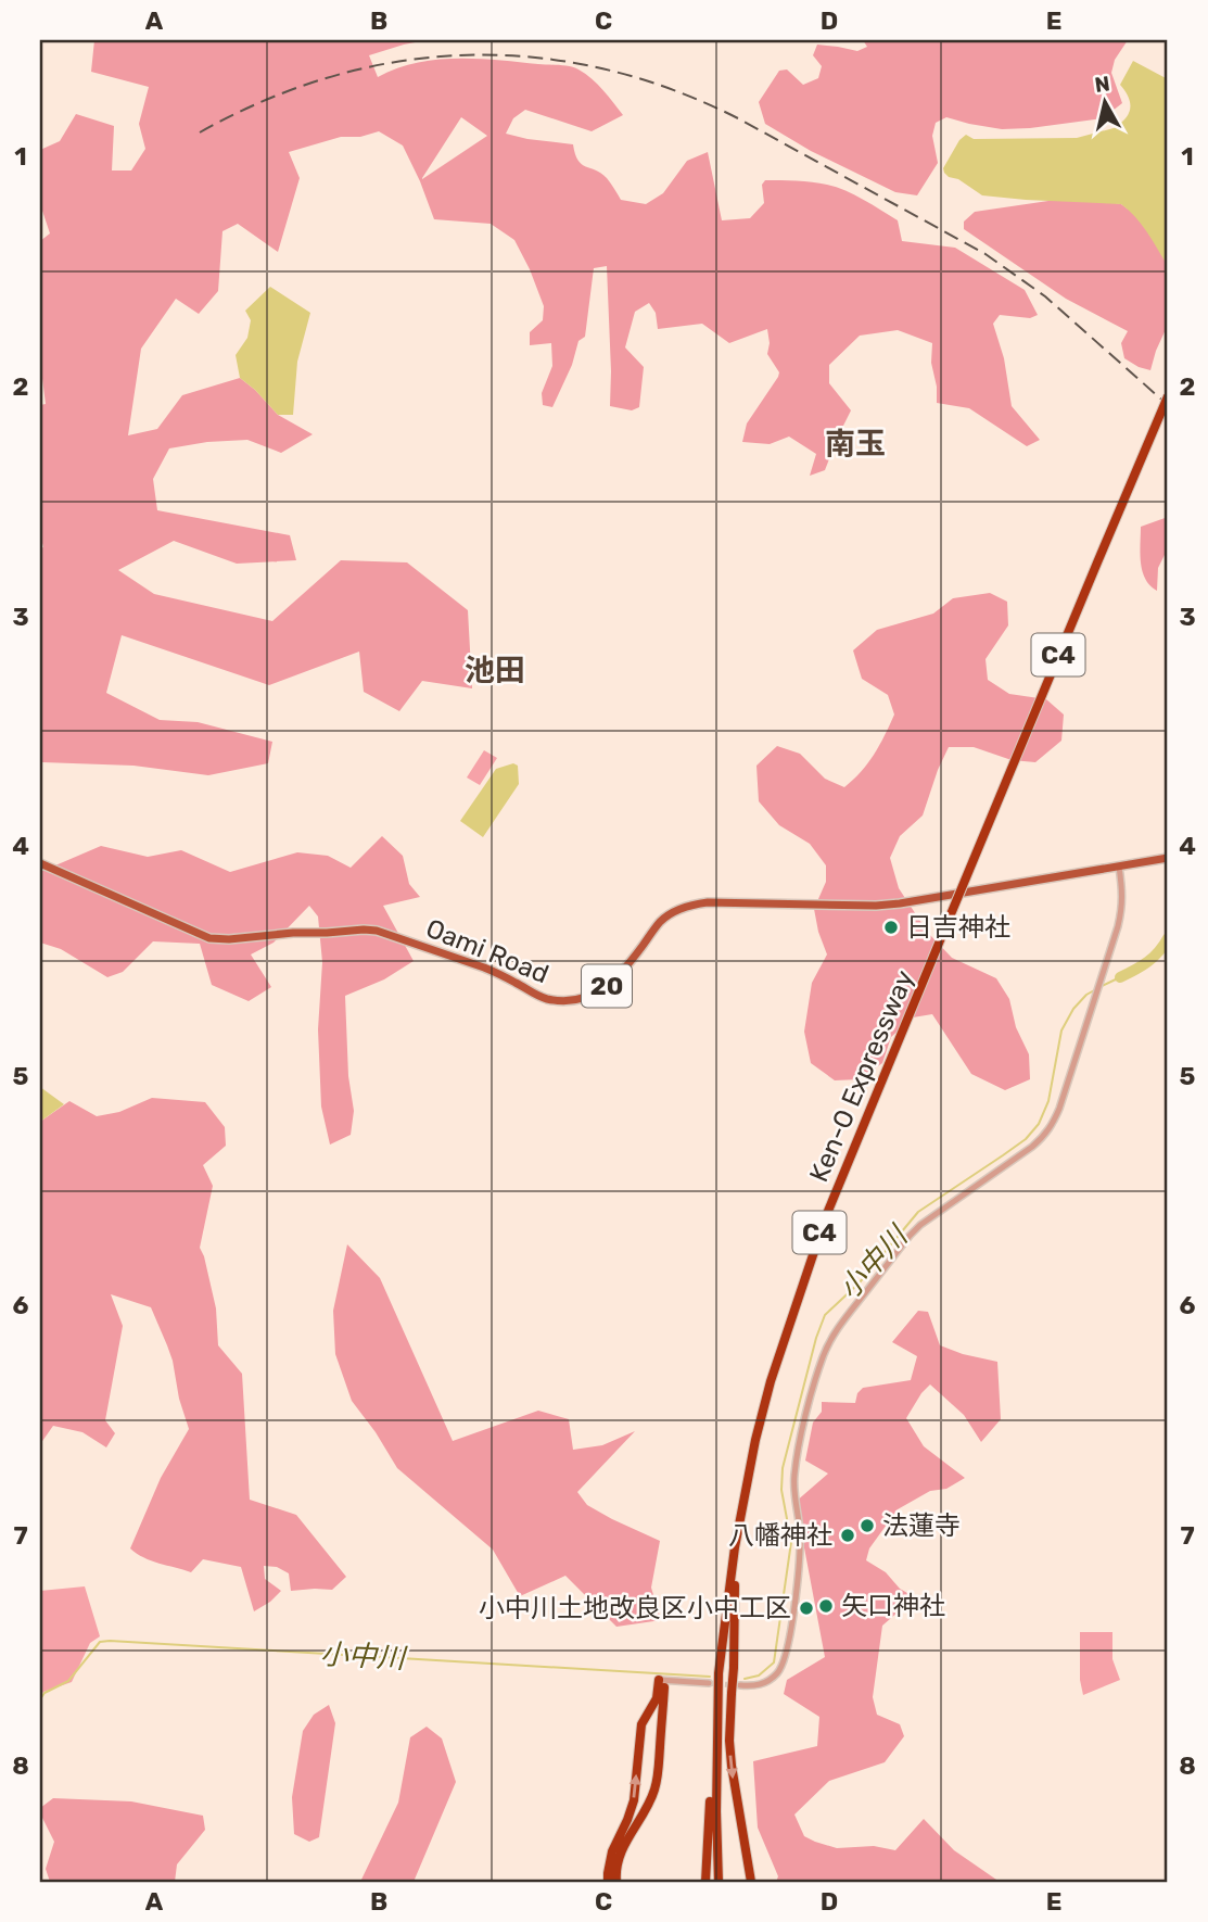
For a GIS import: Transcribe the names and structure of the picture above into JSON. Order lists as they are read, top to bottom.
{
  "streets": {
    "highway": ["C4", "Ken-O Expressway"],
    "main road": ["Oami Road", "20"]
  },
  "districts": ["南玉", "池田"],
  "water": ["小中川"],
  "places": [
    "日吉神社",
    "法蓮寺",
    "八幡神社",
    "矢口神社",
    "小中川土地改良区小中工区"
  ],
  "north": "top",
  "grid": {
    "columns": [
      "A",
      "B",
      "C",
      "D",
      "E"
    ],
    "rows": [
      "1",
      "2",
      "3",
      "4",
      "5",
      "6",
      "7",
      "8"
    ]
  }
}
